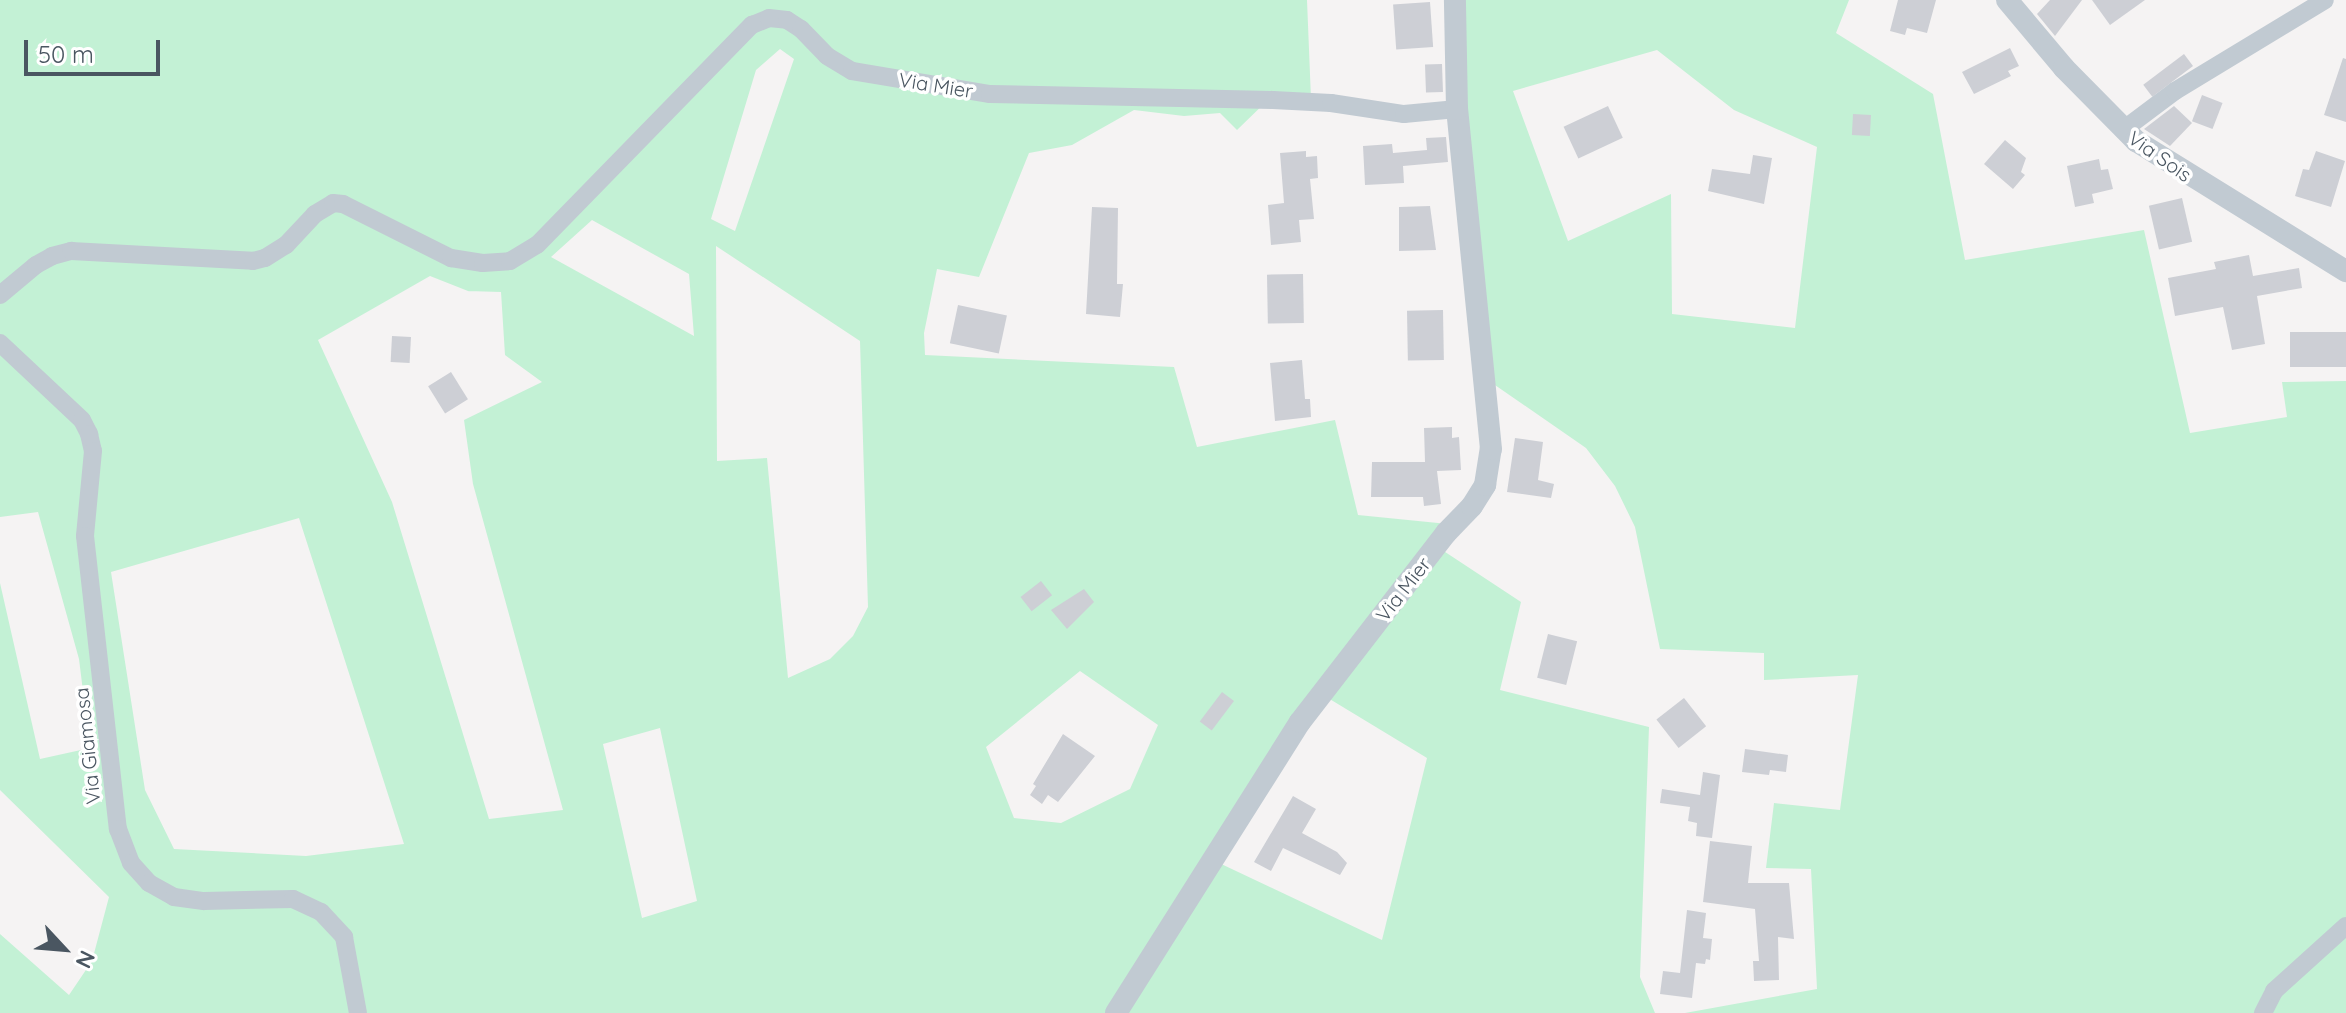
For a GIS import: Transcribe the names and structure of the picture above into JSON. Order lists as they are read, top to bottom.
{
  "streets": {
    "street": ["Via Mier", "Via Sois", "Via Giamosa"]
  },
  "scale_bar": "50 m",
  "north": "bottom right"
}
